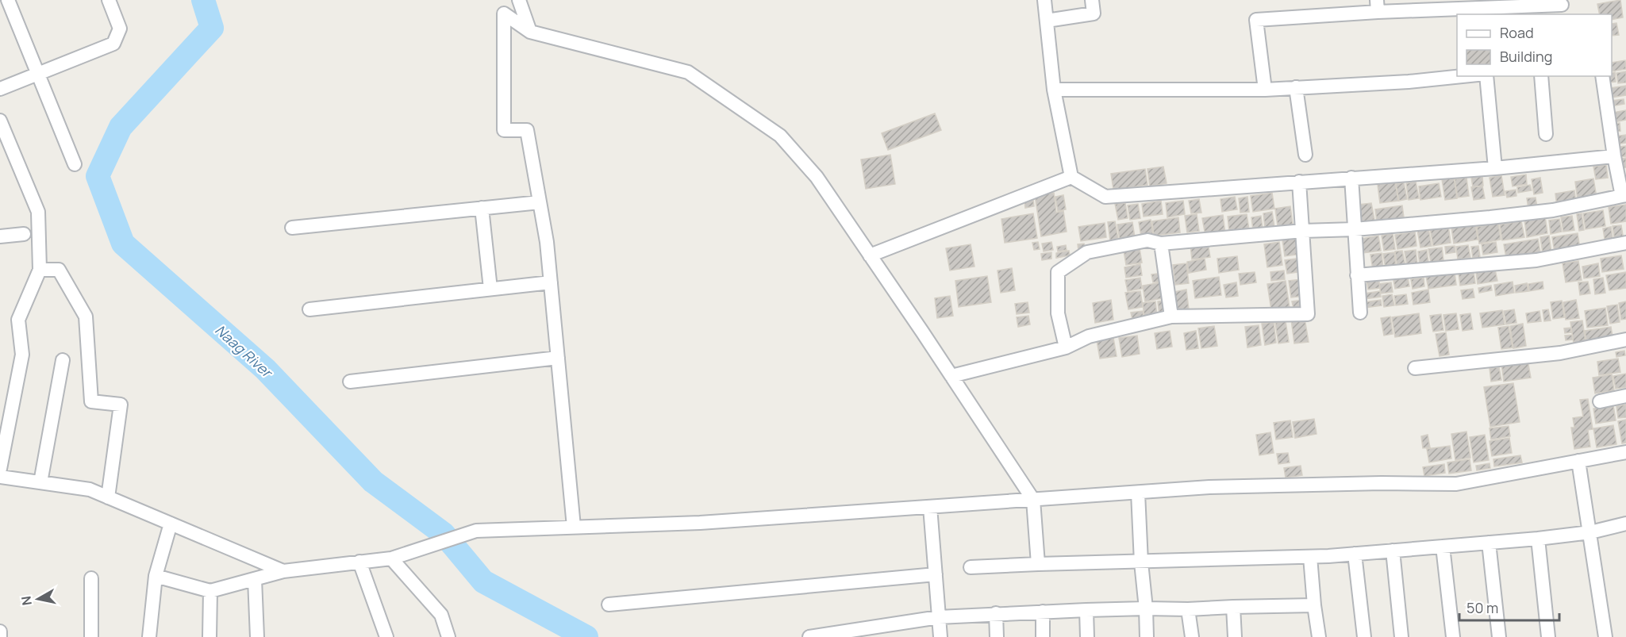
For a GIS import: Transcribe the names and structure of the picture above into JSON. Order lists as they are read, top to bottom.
{
  "water": ["Naag River"],
  "legend": ["Road", "Building"],
  "scale_bar": "50 m",
  "north": "left"
}
